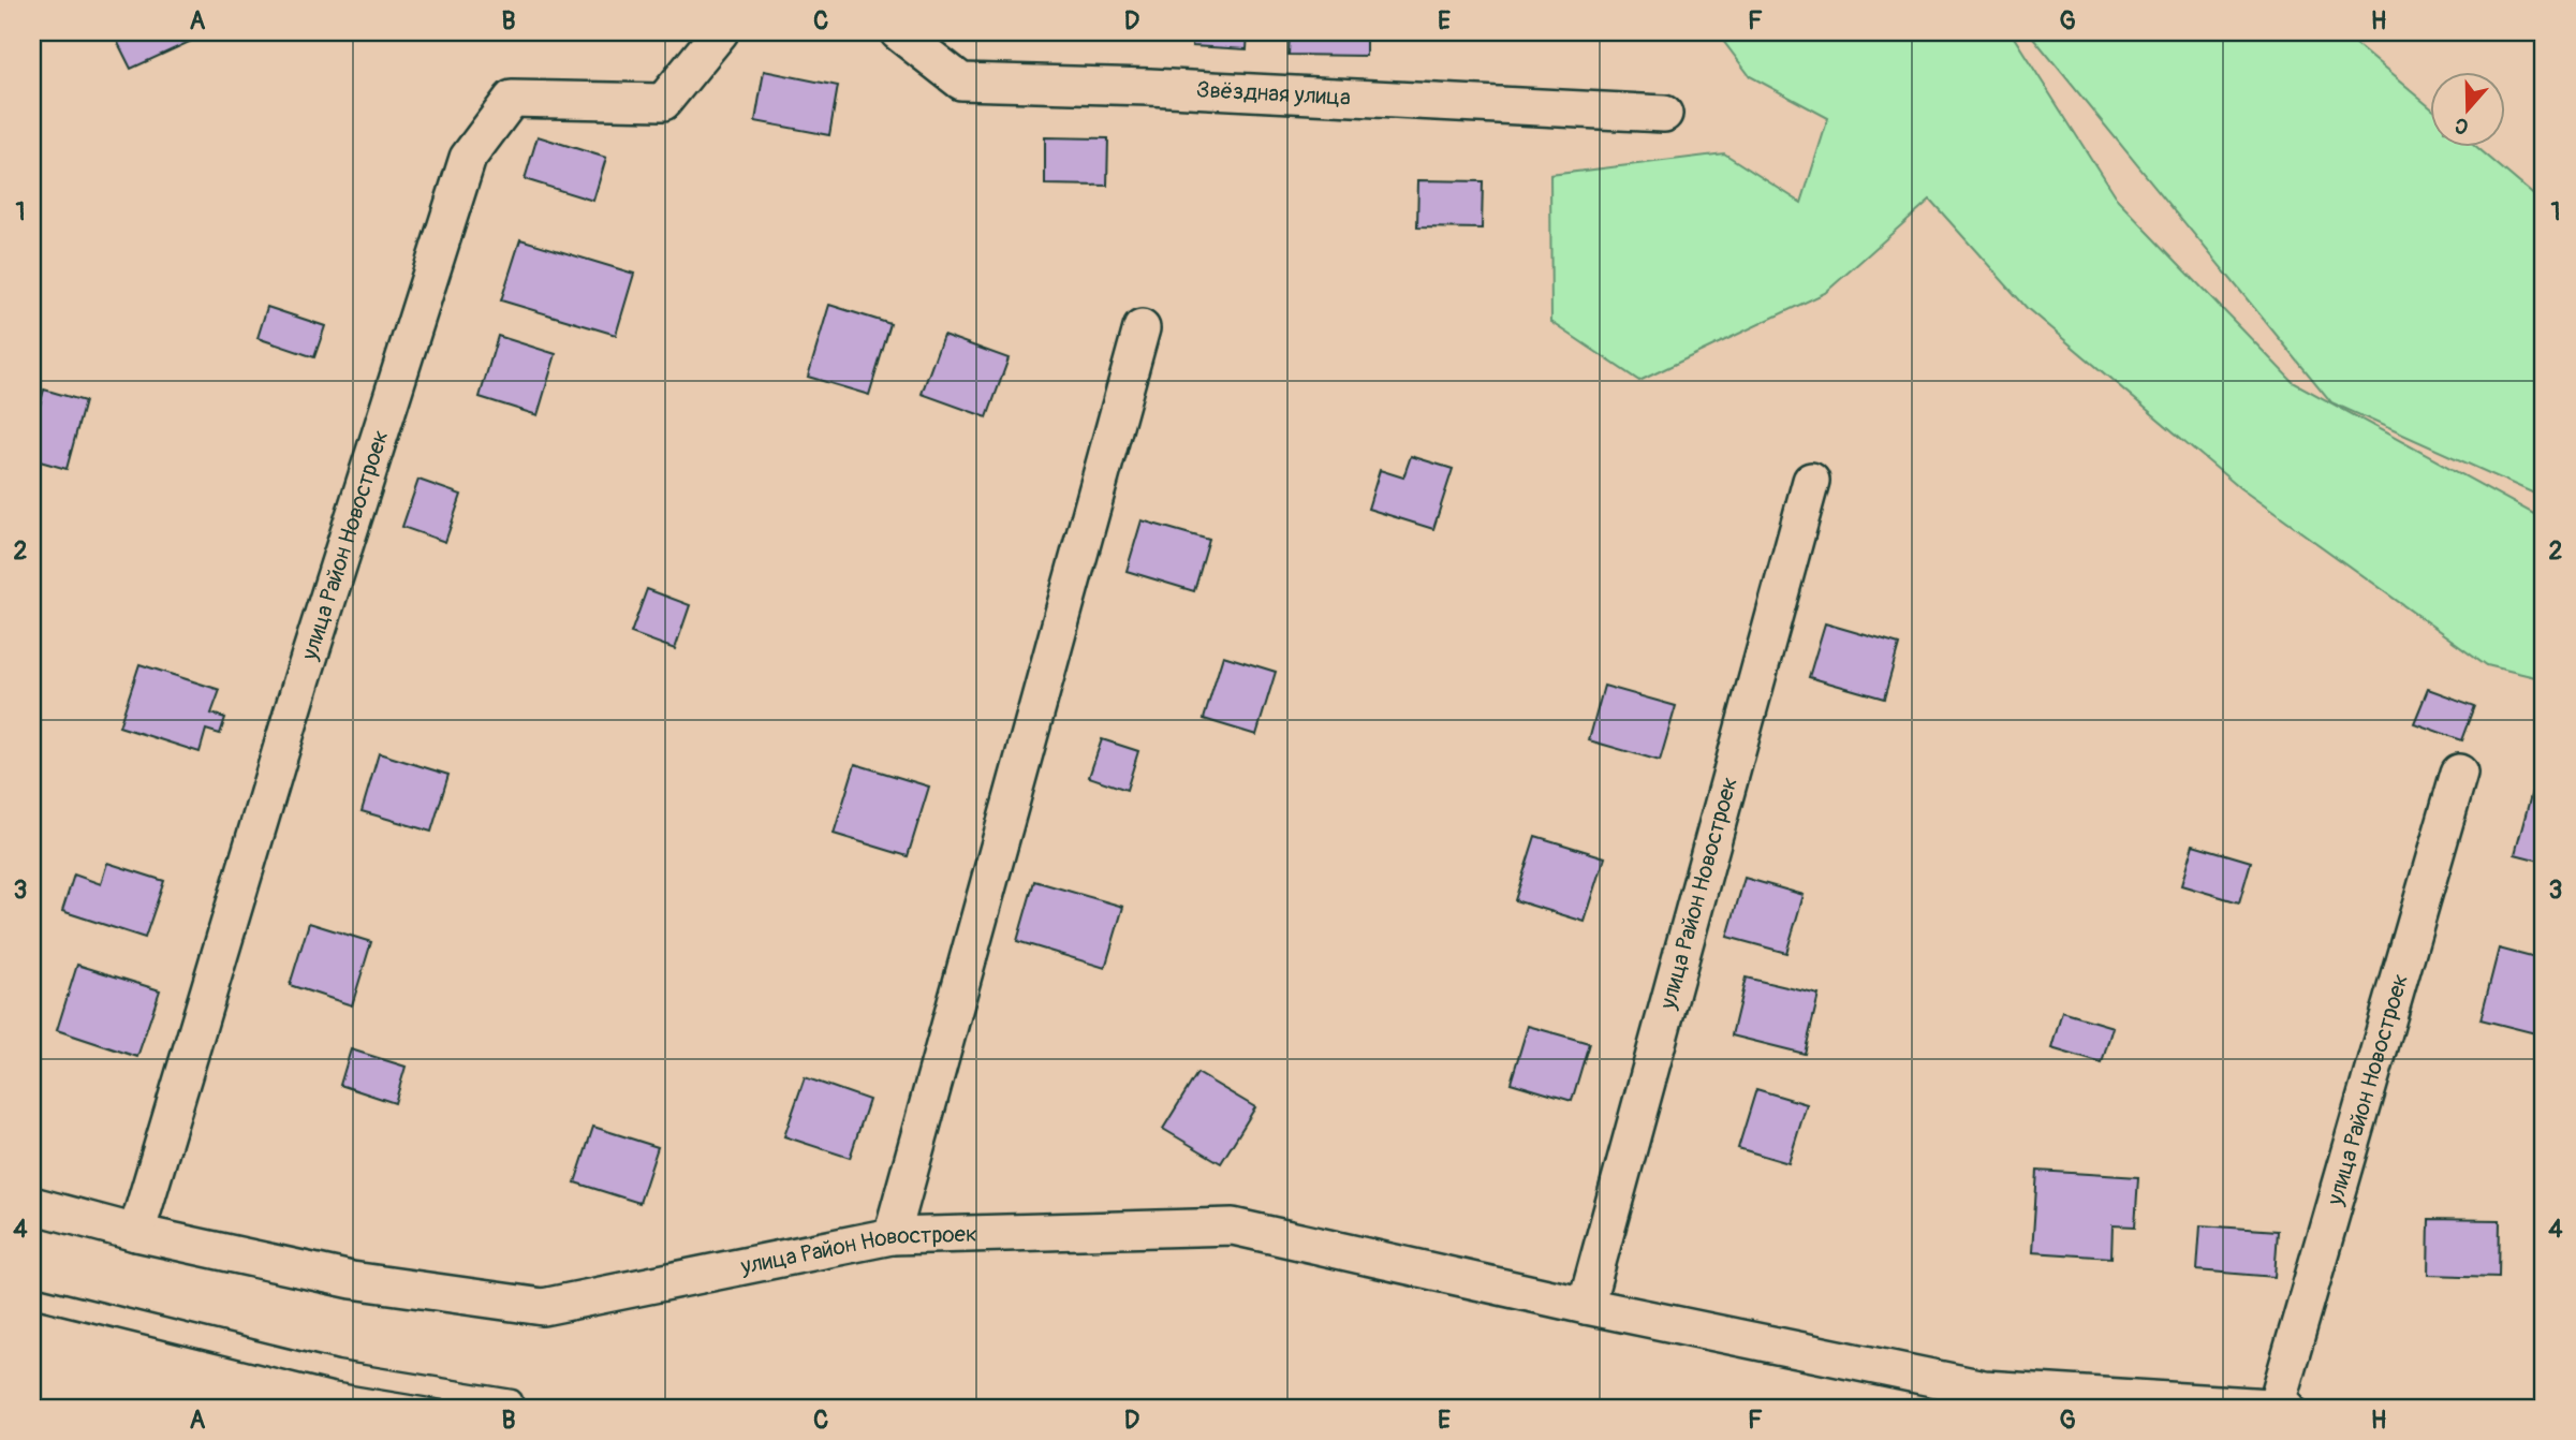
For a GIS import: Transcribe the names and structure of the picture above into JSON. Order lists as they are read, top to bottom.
{
  "streets": {
    "street": ["Звёздная улица", "улица Район Новостроек"]
  },
  "north": "bottom",
  "grid": {
    "columns": [
      "A",
      "B",
      "C",
      "D",
      "E",
      "F",
      "G",
      "H"
    ],
    "rows": [
      "1",
      "2",
      "3",
      "4"
    ]
  }
}
